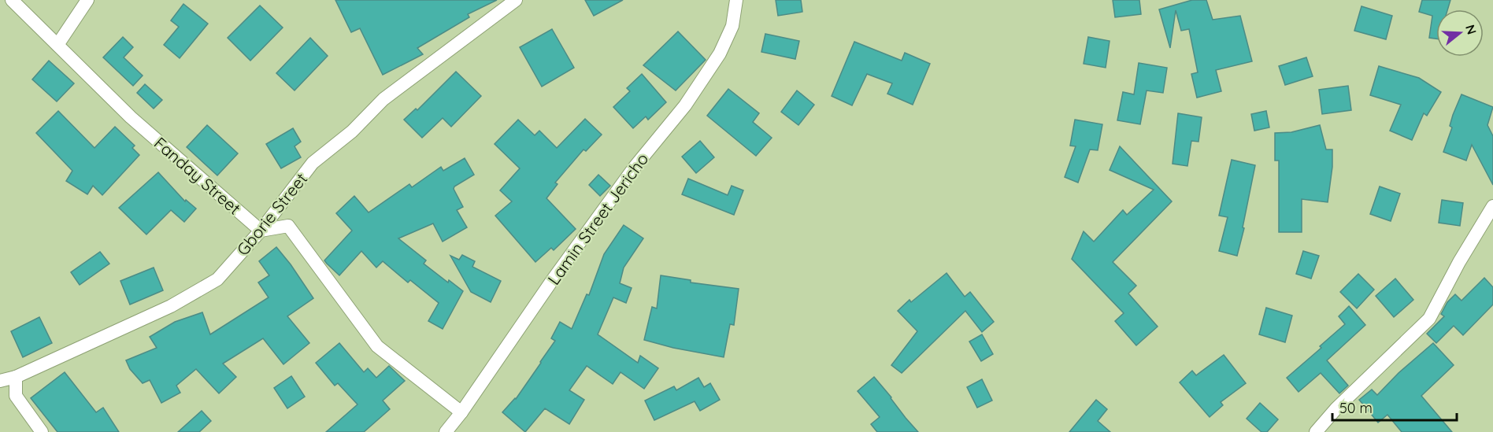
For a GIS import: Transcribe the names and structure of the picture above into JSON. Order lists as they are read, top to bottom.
{
  "streets": {
    "street": ["Fanday Street", "Gborie Street", "Lamin Street Jericho"]
  },
  "crossings": [
    ["Fanday Street", "Gborie Street"]
  ],
  "scale_bar": "50 m",
  "north": "right"
}
